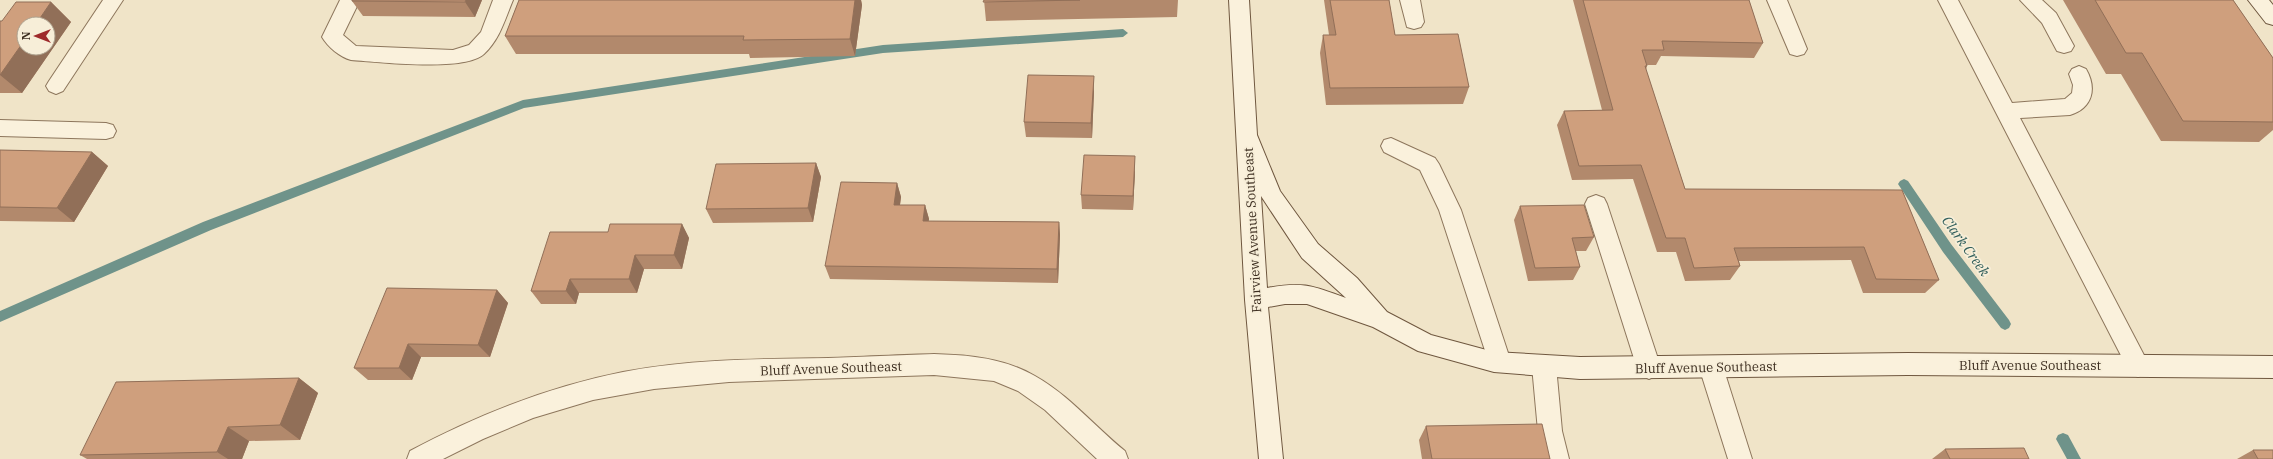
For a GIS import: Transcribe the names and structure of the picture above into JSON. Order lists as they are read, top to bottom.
{
  "streets": {
    "main road": ["Fairview Avenue Southeast", "Bluff Avenue Southeast"]
  },
  "crossings": [
    ["Fairview Avenue Southeast", "Bluff Avenue Southeast"]
  ],
  "water": ["Clark Creek"],
  "north": "left"
}
